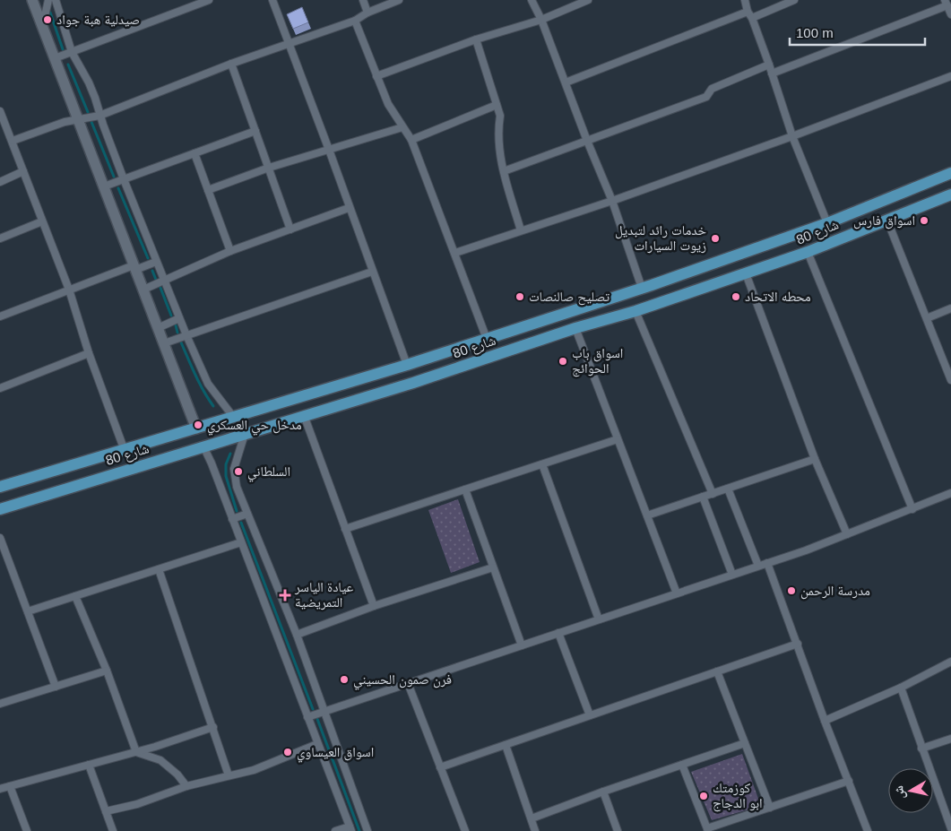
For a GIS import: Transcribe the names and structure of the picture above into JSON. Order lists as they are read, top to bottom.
{
  "streets": {
    "main road": ["شارع 80"]
  },
  "places": {
    "other": [
      "صيدلية هبة جواد",
      "اسواق فارس",
      "خدمات رائد لتبديل زيوت السيارات",
      "تصليح صالنصات",
      "محطه الاتحاد",
      "اسواق باب الحوائج",
      "مدخل حي العسكري",
      "السلطاني",
      "مدرسة الرحمن",
      "فرن صمون الحسيني",
      "اسواق العيساوي",
      "كوزمتك ابو الدجاج"
    ],
    "health": ["عيادة الياسر التمريضية"]
  },
  "scale_bar": "100 m",
  "north": "left"
}
